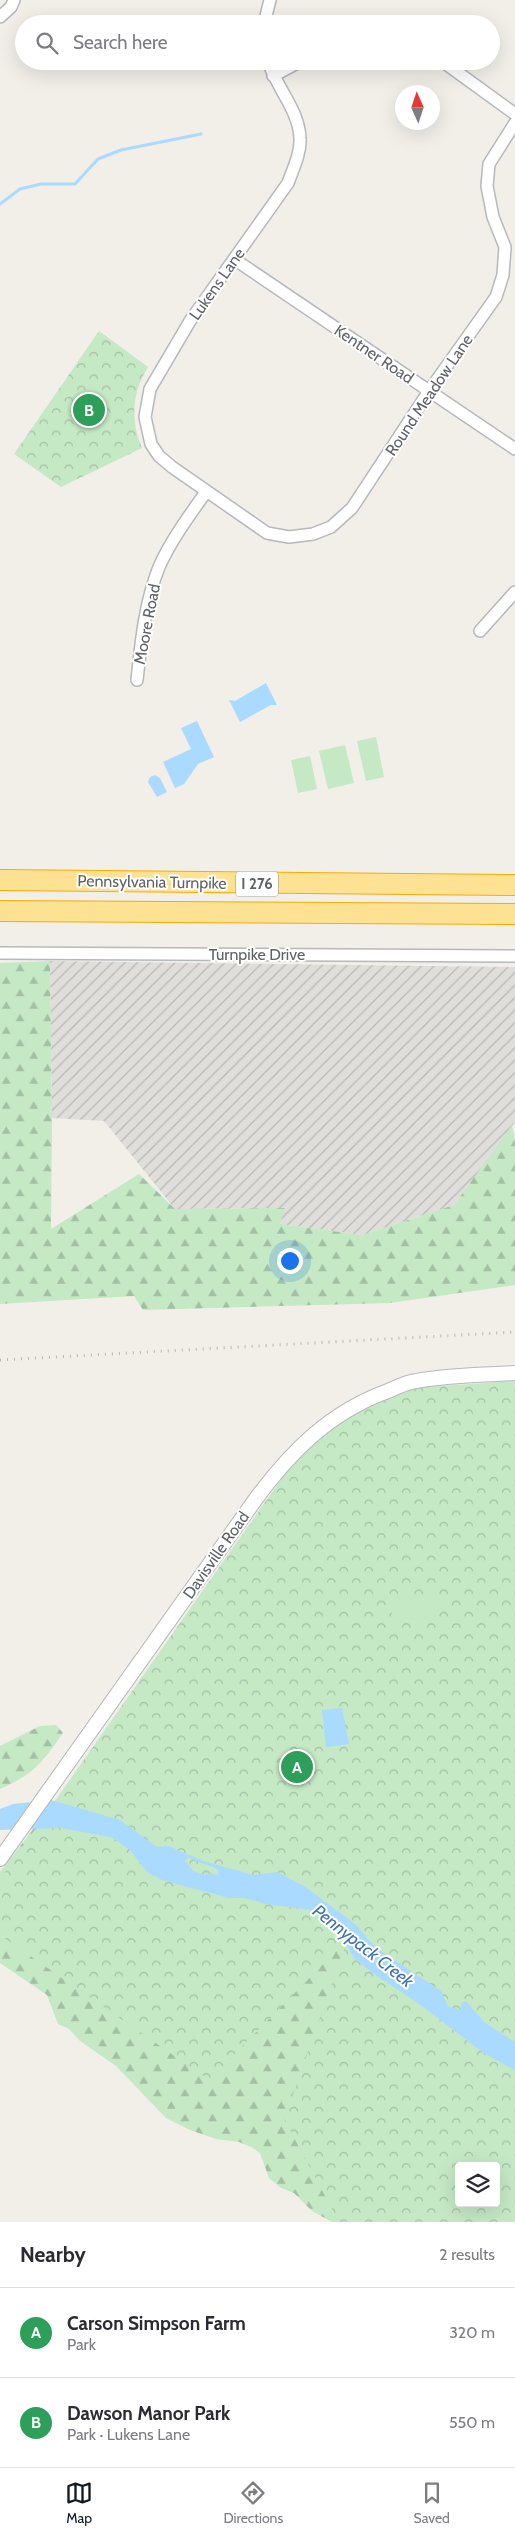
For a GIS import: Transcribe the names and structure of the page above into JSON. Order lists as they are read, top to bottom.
{
  "streets": {
    "highway": ["Pennsylvania Turnpike", "I 276"],
    "street": [
      "Lukens Lane",
      "Kentner Road",
      "Round Meadow Lane",
      "Moore Road",
      "Turnpike Drive",
      "Davisville Road"
    ]
  },
  "crossings": [
    ["Lukens Lane", "Kentner Road"],
    ["Lukens Lane", "Round Meadow Lane"],
    ["Lukens Lane", "Moore Road"],
    ["Kentner Road", "Round Meadow Lane"],
    ["Round Meadow Lane", "Moore Road"]
  ],
  "water": ["Pennypack Creek"],
  "north": "top",
  "page": {
    "search": "Search here",
    "pins": ["B", "A"],
    "heading": ["Nearby", "2 results"],
    "list": [
      {
        "mark": "A",
        "name": "Carson Simpson Farm",
        "note": "Park",
        "value": "320 m"
      },
      {
        "mark": "B",
        "name": "Dawson Manor Park",
        "note": "Park · Lukens Lane",
        "value": "550 m"
      }
    ],
    "nav": ["Map", "Directions", "Saved"]
  }
}
